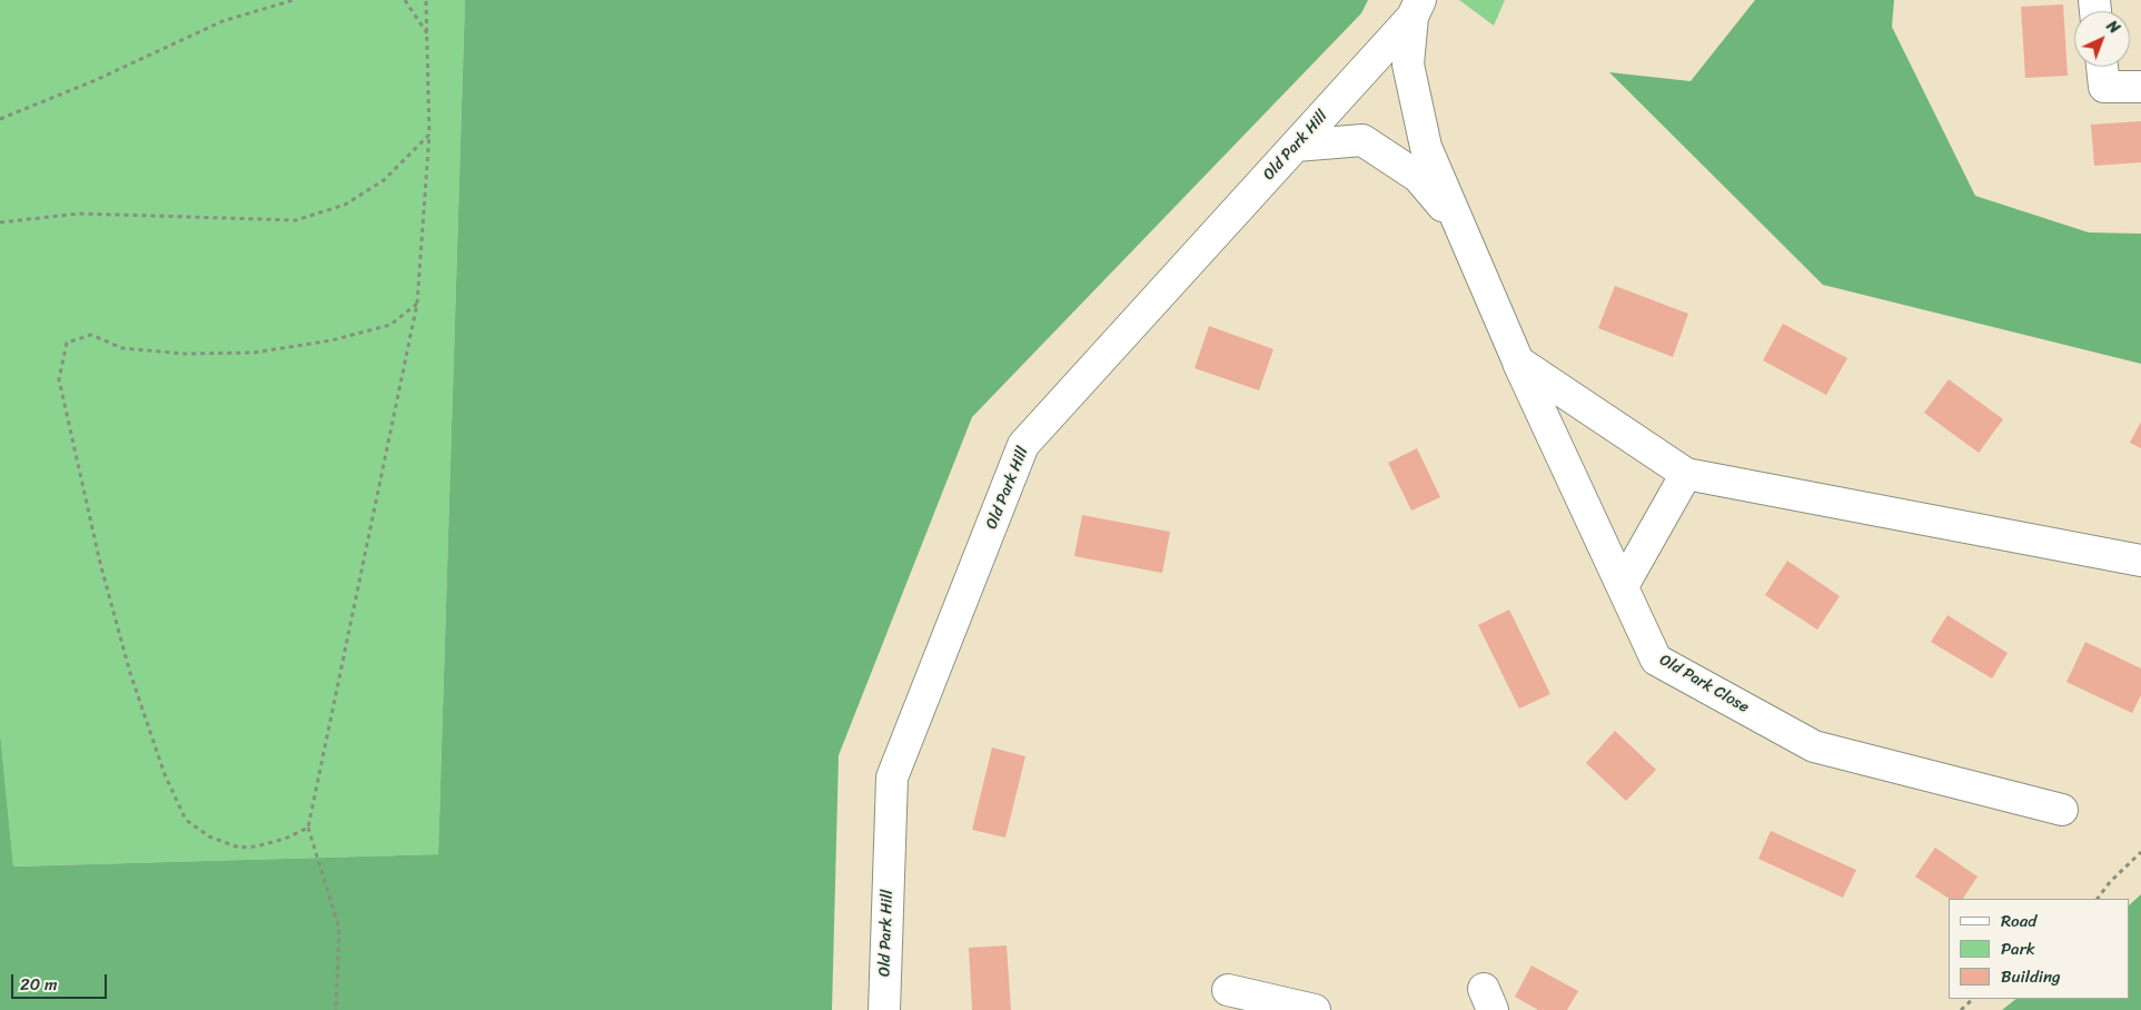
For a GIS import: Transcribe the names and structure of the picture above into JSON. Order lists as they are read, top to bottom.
{
  "streets": {
    "street": ["Old Park Hill", "Old Park Close"]
  },
  "legend": ["Road", "Park", "Building"],
  "scale_bar": "20 m",
  "north": "top right"
}
